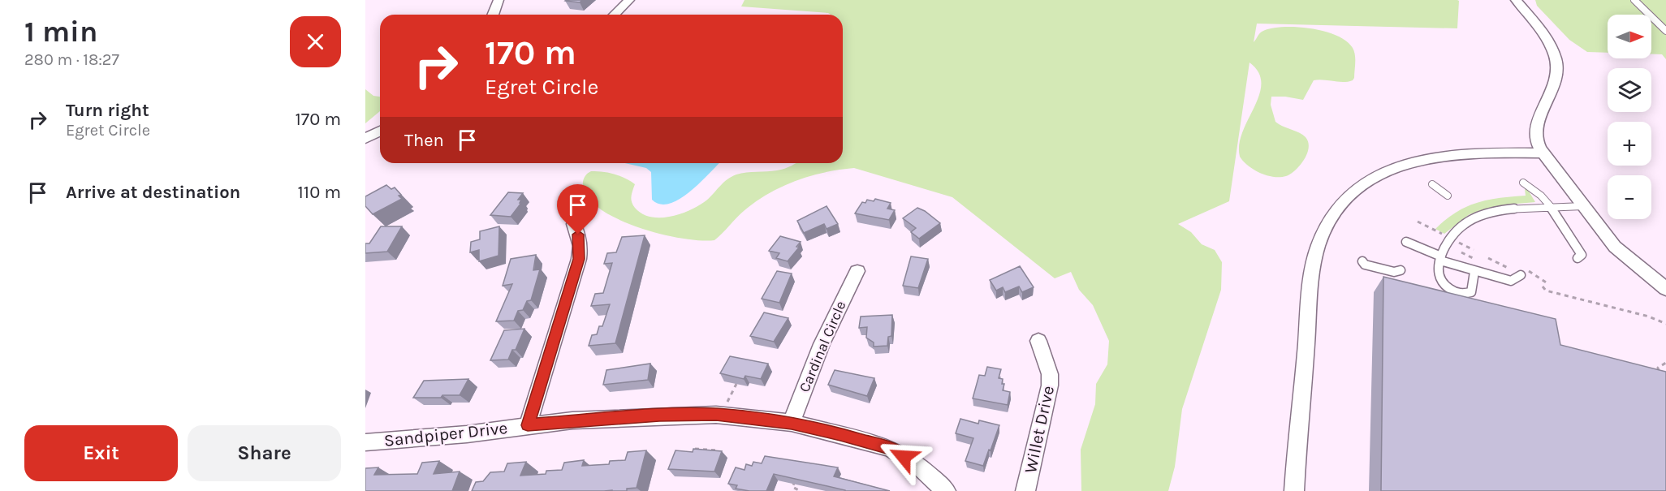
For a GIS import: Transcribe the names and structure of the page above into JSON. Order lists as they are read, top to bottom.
{
  "streets": {
    "street": ["Cardinal Circle", "Willet Drive", "Sandpiper Drive"]
  },
  "crossings": [
    ["Cardinal Circle", "Sandpiper Drive"]
  ],
  "north": "right",
  "page": {
    "heading": ["1 min", "280 m · 18:27"],
    "map_buttons": ["+", "−"],
    "turn": ["170 m", "Egret Circle"],
    "list": [
      {
        "name": "Turn right",
        "note": "Egret Circle",
        "value": "170 m"
      },
      {
        "name": "Arrive at destination",
        "value": "110 m"
      }
    ],
    "then": "Then",
    "buttons": ["Exit", "Share"]
  }
}
